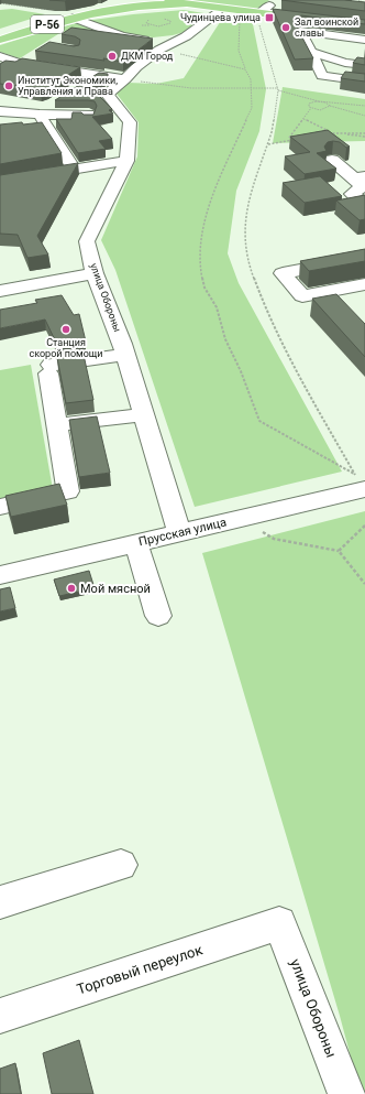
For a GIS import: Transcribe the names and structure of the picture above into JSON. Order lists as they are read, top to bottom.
{
  "streets": {
    "main road": ["Р-56"],
    "street": ["улица Обороны", "Прусская улица", "Торговый переулок"]
  },
  "crossings": [
    ["улица Обороны", "Прусская улица"],
    ["улица Обороны", "Торговый переулок"]
  ],
  "places": {
    "transit": ["Чудинцева улица"],
    "other": [
      "Зал воинской славы",
      "ДКМ Город",
      "Институт Экономики, Управления и Права",
      "Станция скорой помощи",
      "Мой мясной"
    ]
  }
}
